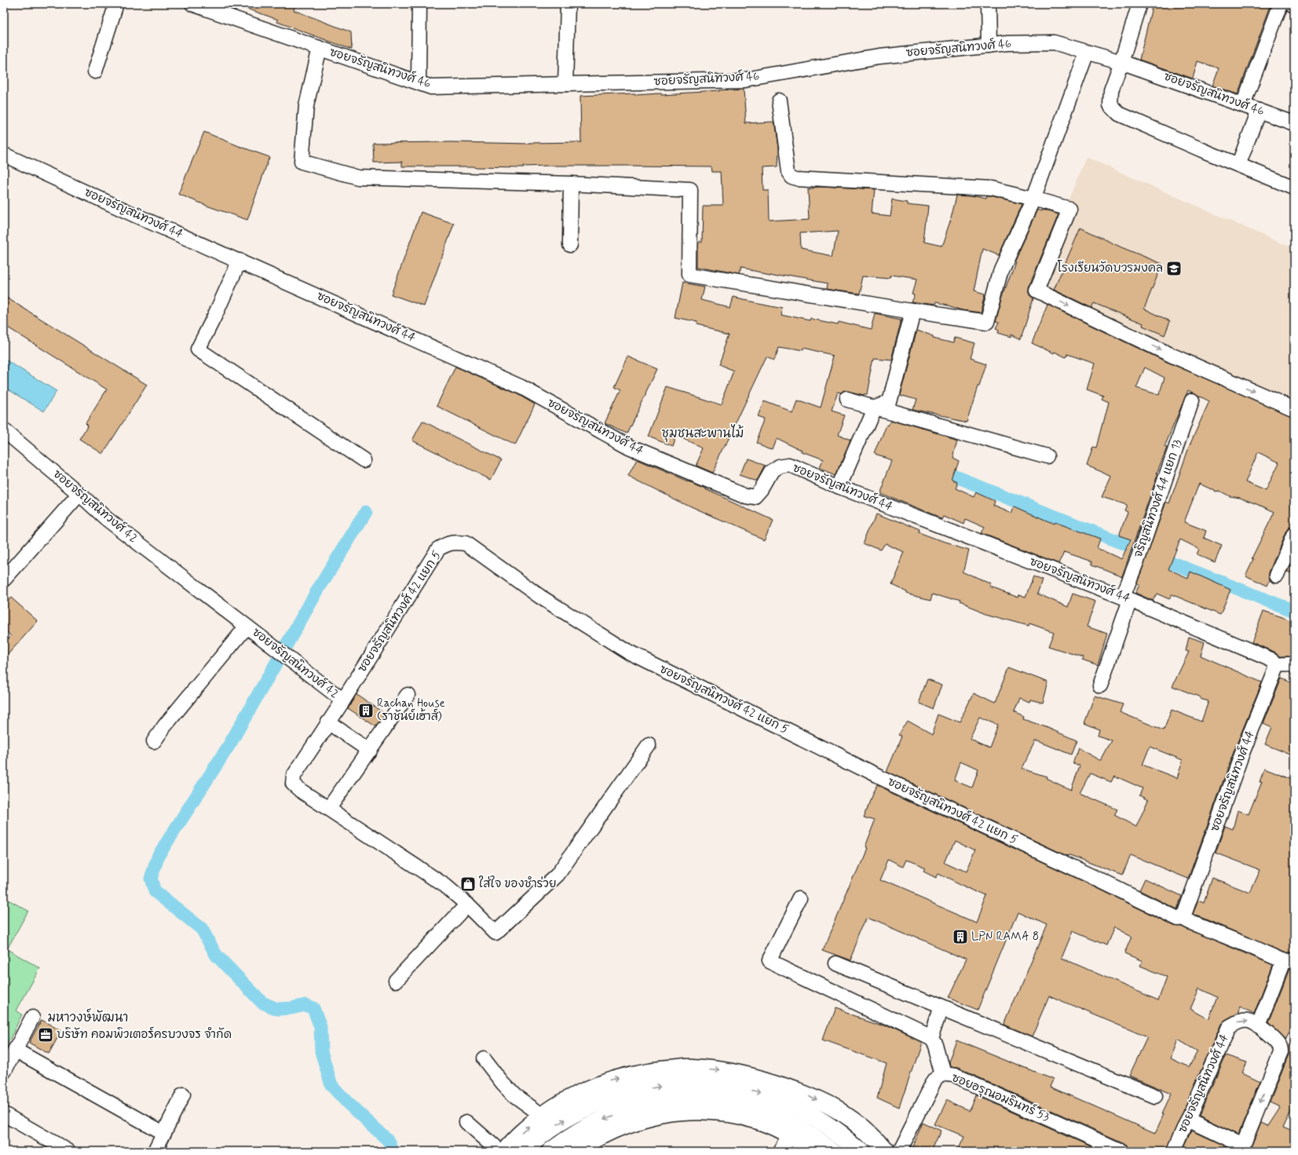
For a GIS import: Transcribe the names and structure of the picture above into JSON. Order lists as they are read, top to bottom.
{
  "streets": {
    "street": [
      "ซอยจรัญสนิทวงศ์ 46",
      "ซอยจรัญสนิทวงศ์ 44",
      "จริญสนิทวงศ์ 44 แยก 13",
      "ซอยจรัญสนิทวงศ์ 42",
      "ซอยจรัญสนิทวงศ์ 42 แยก 5",
      "ซอยอรุณอมรินทร์ 53"
    ]
  },
  "crossings": [
    ["ซอยจรัญสนิทวงศ์ 44", "จริญสนิทวงศ์ 44 แยก 13"],
    ["ซอยจรัญสนิทวงศ์ 44", "ซอยจรัญสนิทวงศ์ 42 แยก 5"],
    ["ซอยจรัญสนิทวงศ์ 42", "ซอยจรัญสนิทวงศ์ 42 แยก 5"]
  ],
  "districts": ["ชุมชนสะพานไม้", "มหาวงษ์พัฒนา"],
  "places": {
    "school or university": ["โรงเรียนวัดบวรมงคล"],
    "building": ["Rachan House (ราชันย์เฮ้าส์)", "LPN RAMA 8"],
    "shop": ["ใส่ใจ ของชำร่วย"],
    "office": ["บริษัท คอมพิวเตอร์ครบวงจร จำกัด"]
  }
}
